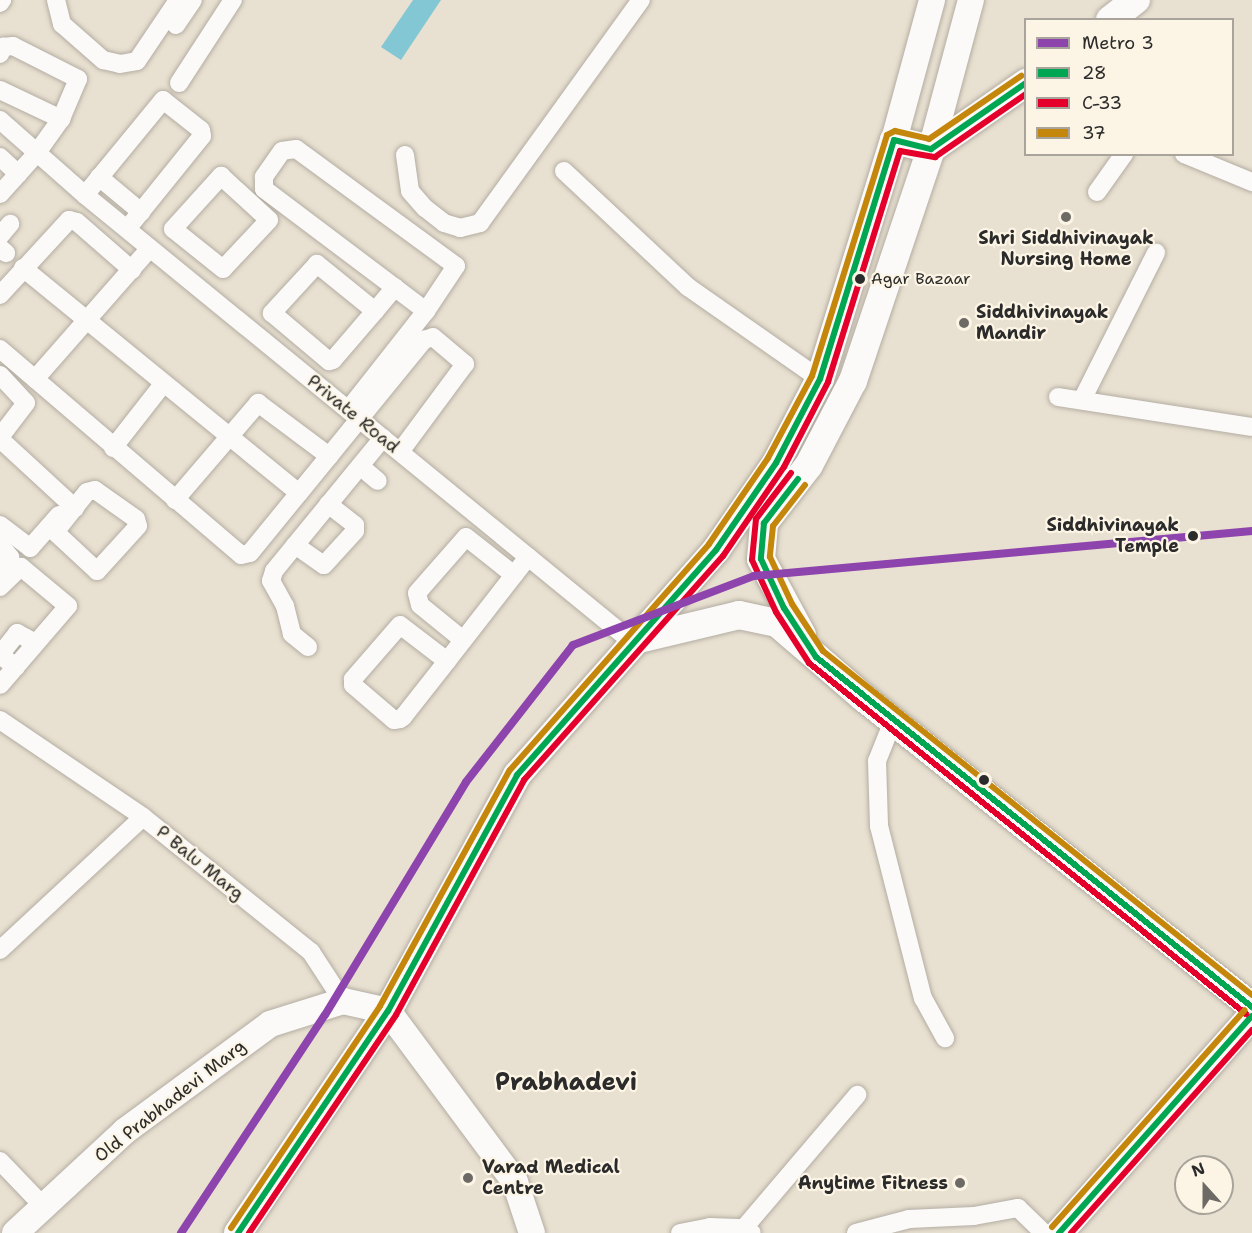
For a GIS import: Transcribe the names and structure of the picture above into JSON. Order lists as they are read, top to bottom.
{
  "streets": {
    "street": ["Private Road", "P Balu Marg", "Old Prabhadevi Marg"]
  },
  "crossings": [
    ["P Balu Marg", "Old Prabhadevi Marg"]
  ],
  "districts": ["Prabhadevi"],
  "places": [
    "Shri Siddhivinayak Nursing Home",
    "Agar Bazaar",
    "Siddhivinayak Mandir",
    "Siddhivinayak Temple",
    "Varad Medical Centre",
    "Anytime Fitness"
  ],
  "lines": [
    "transit line 37",
    "transit line 28",
    "transit line C-33",
    "metro line 3"
  ],
  "legend": [
    "Metro 3",
    "28",
    "C-33",
    "37"
  ],
  "north": "top"
}
